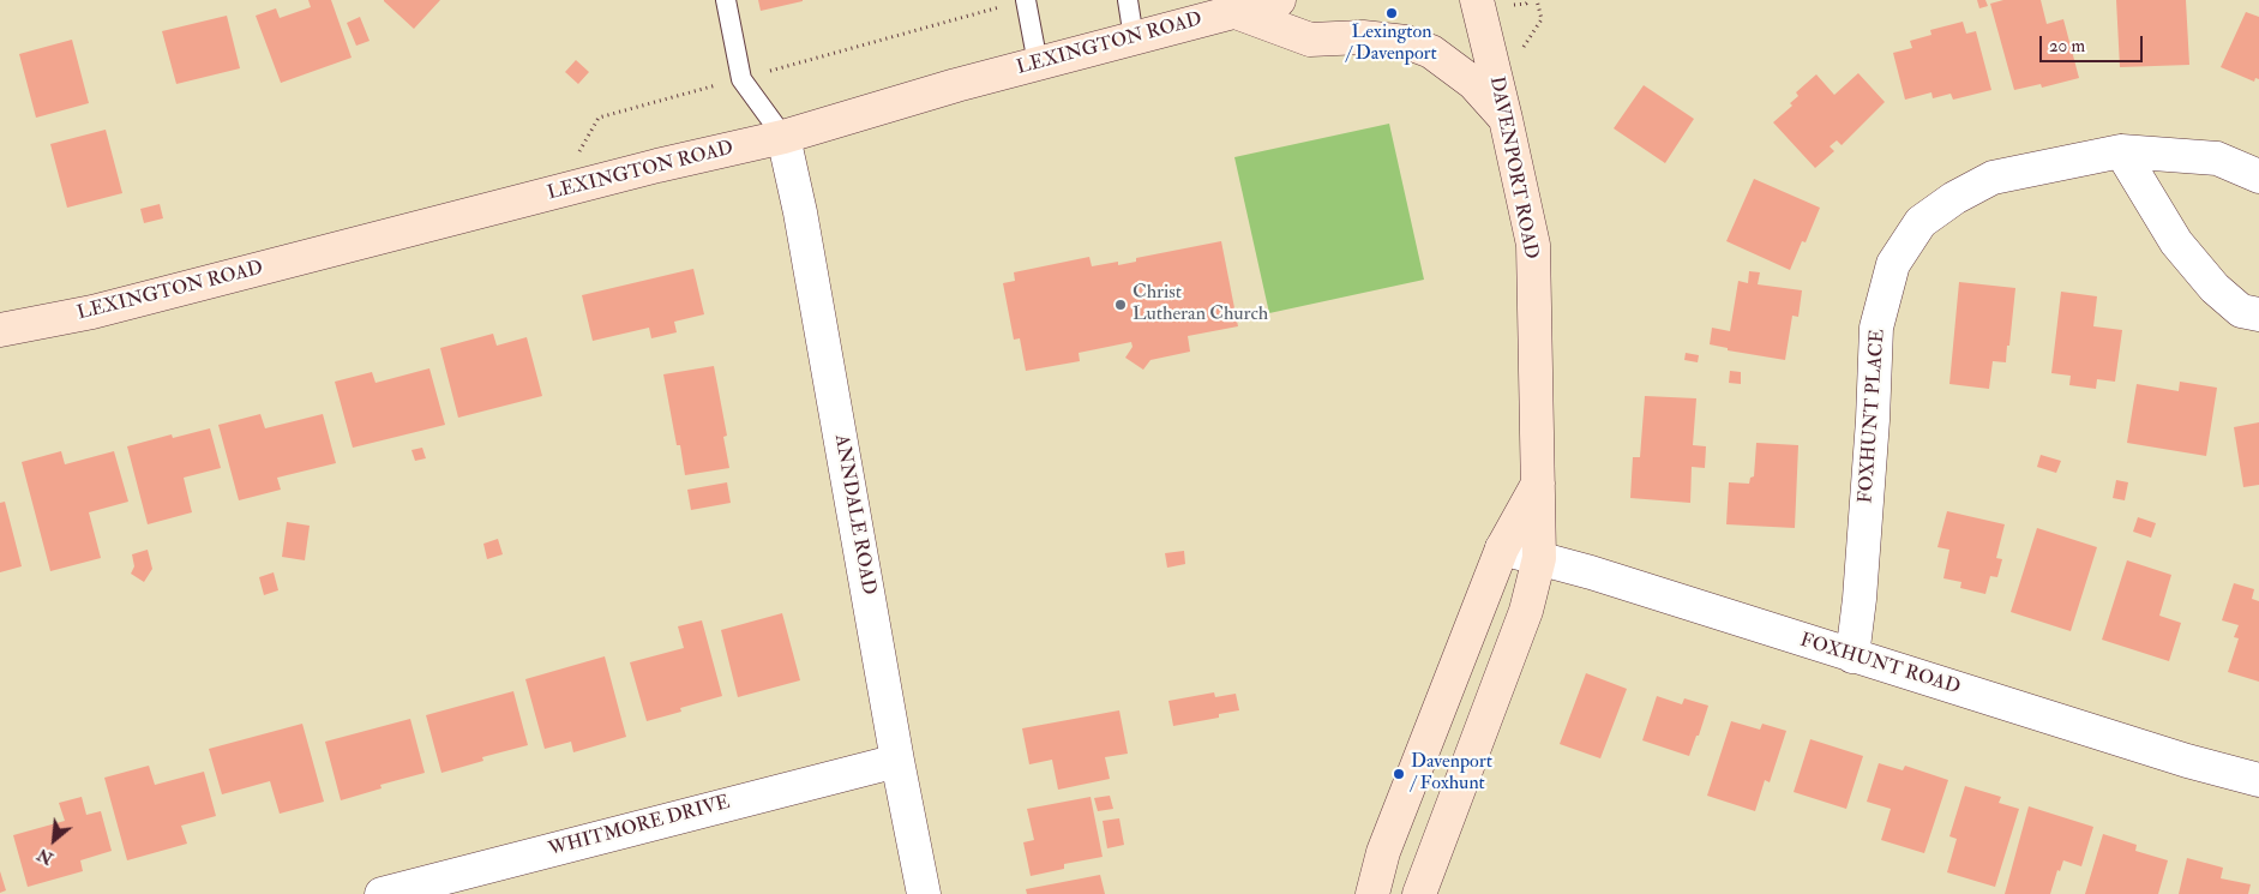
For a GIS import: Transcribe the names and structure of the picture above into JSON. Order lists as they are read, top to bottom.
{
  "streets": {
    "main road": ["LEXINGTON ROAD", "DAVENPORT ROAD"],
    "street": [
      "FOXHUNT PLACE",
      "ANNDALE ROAD",
      "FOXHUNT ROAD",
      "WHITMORE DRIVE"
    ]
  },
  "crossings": [
    ["LEXINGTON ROAD", "ANNDALE ROAD"],
    ["DAVENPORT ROAD", "FOXHUNT ROAD"],
    ["FOXHUNT PLACE", "FOXHUNT ROAD"],
    ["ANNDALE ROAD", "WHITMORE DRIVE"]
  ],
  "places": ["Lexington / Davenport", "Christ Lutheran Church", "Davenport / Foxhunt"],
  "scale_bar": "20 m",
  "north": "bottom left"
}
